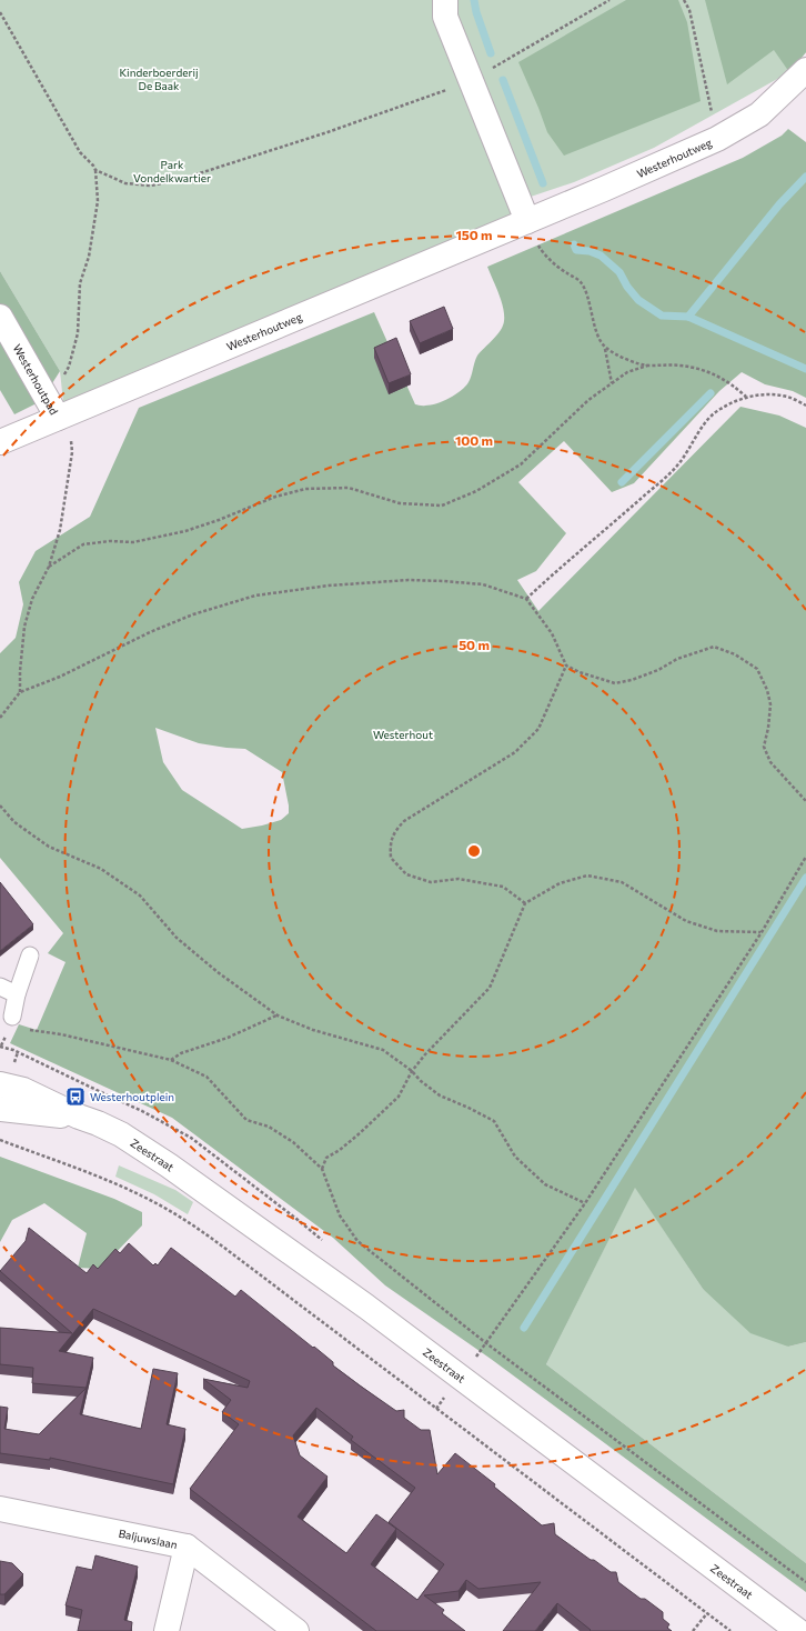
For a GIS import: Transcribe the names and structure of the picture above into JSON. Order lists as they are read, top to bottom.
{
  "streets": {
    "street": [
      "Westerhoutweg",
      "Westerhoutpad",
      "Zeestraat",
      "Baljuwslaan"
    ]
  },
  "crossings": [
    ["Westerhoutweg", "Westerhoutpad"]
  ],
  "parks": ["Kinderboerderij De Baak", "Park Vondelkwartier", "Westerhout"],
  "places": {
    "bus stop": ["Westerhoutplein"]
  },
  "rings": ["150 m", "100 m", "50 m"]
}
